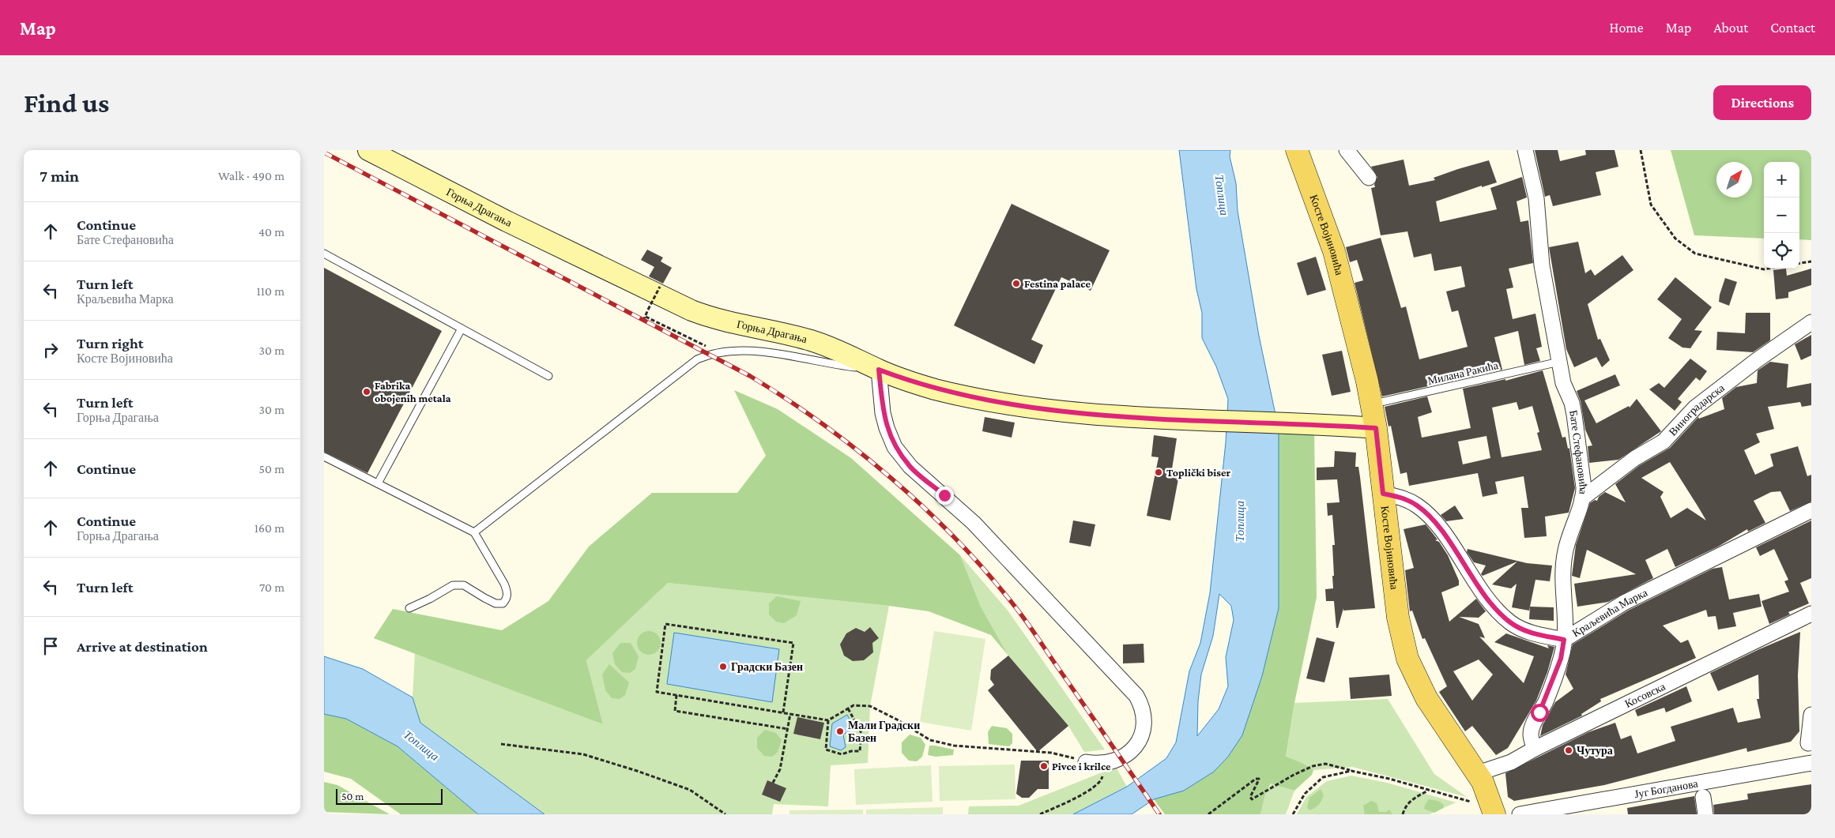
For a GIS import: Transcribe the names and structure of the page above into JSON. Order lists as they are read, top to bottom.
{
  "streets": {
    "main road": ["Косте Војиновића"],
    "street": [
      "Горња Драгања",
      "Виноградарска",
      "Бате Стефановића",
      "Краљевића Марка",
      "Косовска",
      "Југ Богданова"
    ],
    "lane": ["Милана Ракића"]
  },
  "crossings": [
    ["Горња Драгања", "Косте Војиновића"],
    ["Косте Војиновића", "Милана Ракића"],
    ["Косте Војиновића", "Краљевића Марка"],
    ["Косте Војиновића", "Косовска"],
    ["Милана Ракића", "Бате Стефановића"],
    ["Виноградарска", "Бате Стефановића"],
    ["Бате Стефановића", "Краљевића Марка"],
    ["Бате Стефановића", "Косовска"]
  ],
  "water": ["Топлица"],
  "places": [
    "Festina palace",
    "Fabrika obojenih metala",
    "Toplički biser",
    "Градски Базен",
    "Мали Градски Базен",
    "Чутура",
    "Pivce i krilce"
  ],
  "scale_bar": "50 m",
  "north": "top right",
  "page": {
    "header": "Map",
    "nav": [
      "Home",
      "Map",
      "About",
      "Contact"
    ],
    "buttons": "Directions",
    "title": "Find us",
    "heading": ["7 min", "Walk · 490 m"],
    "map_buttons": ["+", "−"],
    "list": [
      ["Continue", "Бате Стефановића", "40 m"],
      ["Turn left", "Краљевића Марка", "110 m"],
      ["Turn right", "Косте Војиновића", "30 m"],
      ["Turn left", "Горња Драгања", "30 m"],
      ["Continue", "50 m"],
      ["Continue", "Горња Драгања", "160 m"],
      ["Turn left", "70 m"],
      "Arrive at destination"
    ],
    "scale": "50 m"
  }
}
